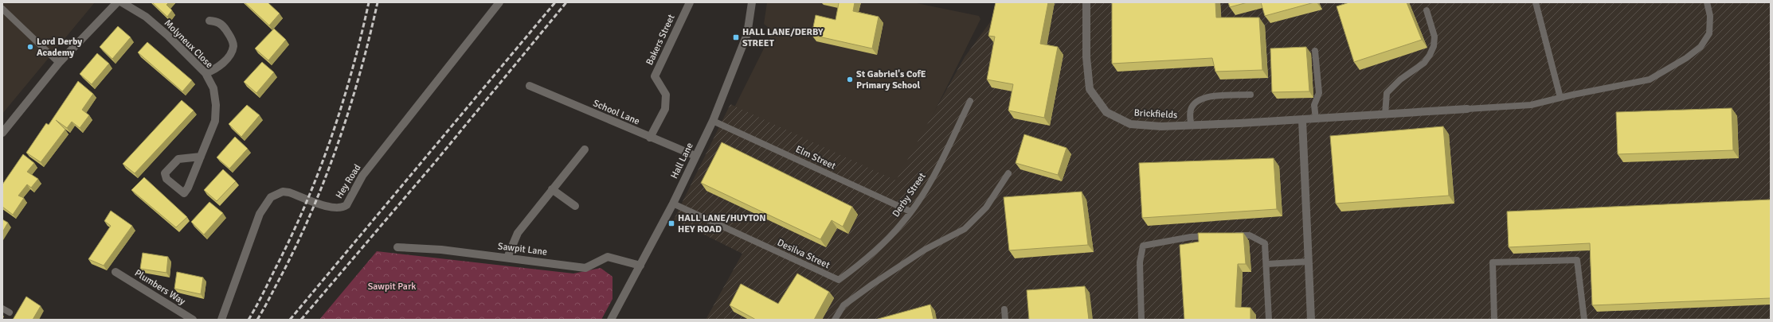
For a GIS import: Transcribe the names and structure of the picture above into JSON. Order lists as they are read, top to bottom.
{
  "streets": {
    "street": [
      "Bakers Street",
      "Molyneux Close",
      "School Lane",
      "Brickfields",
      "Hall Lane",
      "Hey Road",
      "Sawpit Lane",
      "Plumbers Way"
    ],
    "lane": ["Elm Street", "Derby Street", "Desilva Street"]
  },
  "crossings": [
    ["Bakers Street", "School Lane"],
    ["School Lane", "Hall Lane"],
    ["Elm Street", "Hall Lane"],
    ["Elm Street", "Derby Street"],
    ["Hall Lane", "Sawpit Lane"],
    ["Hall Lane", "Desilva Street"],
    ["Derby Street", "Desilva Street"]
  ],
  "parks": ["Sawpit Park"],
  "places": {
    "transit": ["HALL LANE/DERBY STREET", "HALL LANE/HUYTON HEY ROAD"],
    "other": ["Lord Derby Academy", "St Gabriel's CofE Primary School"]
  }
}
